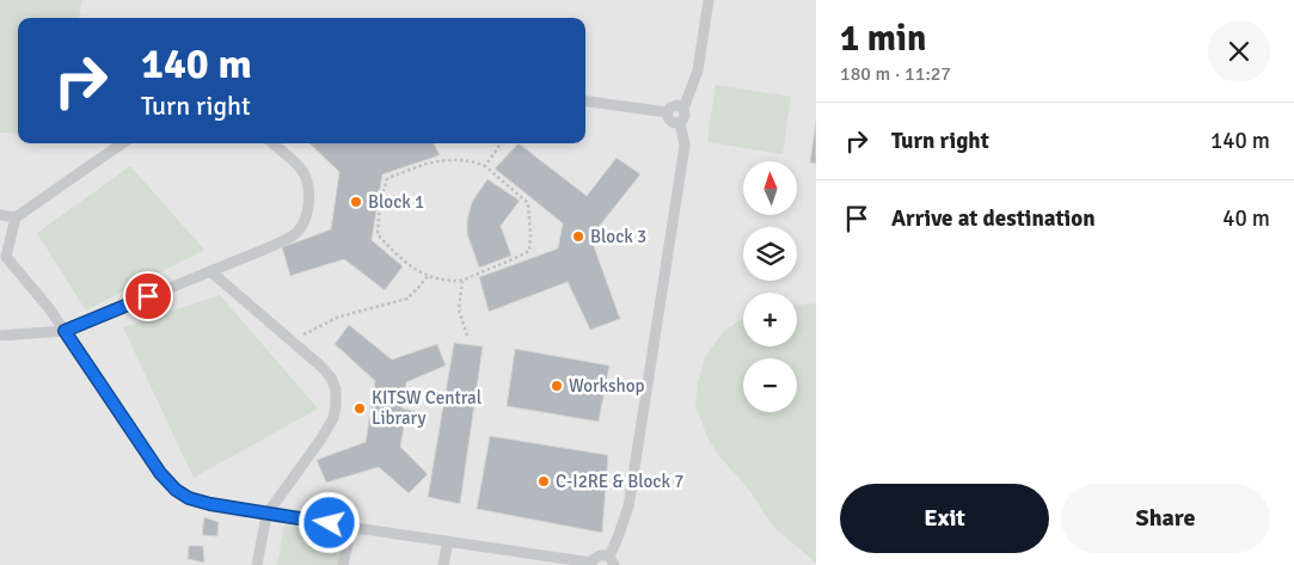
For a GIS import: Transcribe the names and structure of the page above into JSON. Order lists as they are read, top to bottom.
{
  "places": [
    "Block 1",
    "Block 3",
    "Workshop",
    "KITSW Central Library",
    "C-I2RE & Block 7"
  ],
  "north": "top",
  "page": {
    "heading": ["1 min", "180 m · 11:27"],
    "turn": ["140 m", "Turn right"],
    "list": [
      {
        "name": "Turn right",
        "value": "140 m"
      },
      {
        "name": "Arrive at destination",
        "value": "40 m"
      }
    ],
    "map_buttons": ["+", "−"],
    "buttons": ["Exit", "Share"]
  }
}
